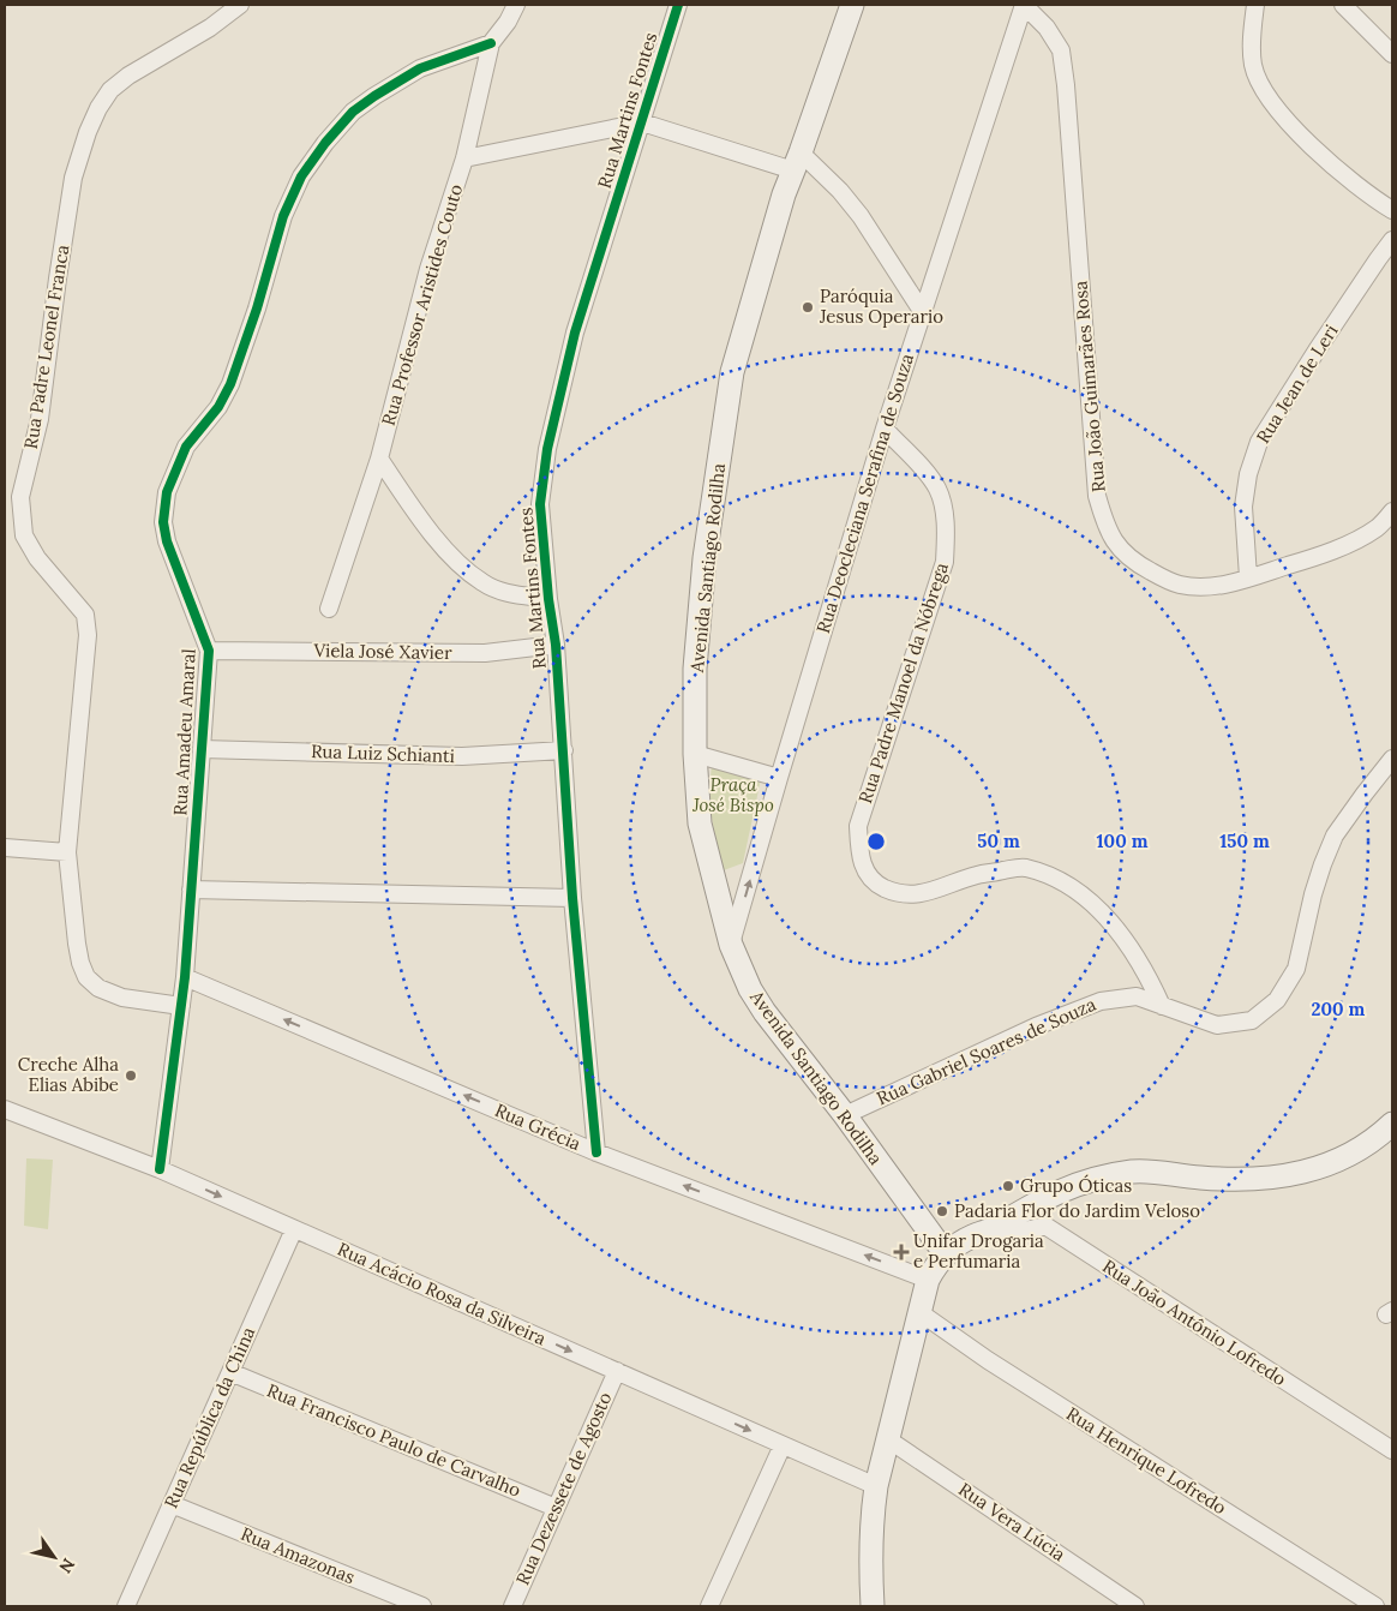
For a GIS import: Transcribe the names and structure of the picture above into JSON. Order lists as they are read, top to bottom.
{
  "streets": {
    "main road": ["Avenida Santiago Rodilha"],
    "street": [
      "Rua Martins Fontes",
      "Rua Professor Aristides Couto",
      "Rua Padre Leonel Franca",
      "Rua Jean de Leri",
      "Rua João Guimarães Rosa",
      "Rua Deocleciana Serafina de Souza",
      "Viela José Xavier",
      "Rua Padre Manoel da Nóbrega",
      "Rua Amadeu Amaral",
      "Rua Luiz Schianti",
      "Rua Gabriel Soares de Souza",
      "Rua Grécia",
      "Rua Acácio Rosa da Silveira",
      "Rua João Antônio Lofredo",
      "Rua República da China",
      "Rua Francisco Paulo de Carvalho",
      "Rua Henrique Lofredo",
      "Rua Dezessete de Agosto",
      "Rua Vera Lúcia",
      "Rua Amazonas"
    ]
  },
  "crossings": [
    ["Rua Martins Fontes", "Viela José Xavier"],
    ["Rua Martins Fontes", "Rua Luiz Schianti"],
    ["Rua Martins Fontes", "Rua Grécia"],
    ["Rua Professor Aristides Couto", "Rua Amadeu Amaral"],
    ["Rua Padre Leonel Franca", "Rua Amadeu Amaral"],
    ["Rua Jean de Leri", "Rua João Guimarães Rosa"],
    ["Rua João Guimarães Rosa", "Rua Deocleciana Serafina de Souza"],
    ["Rua Deocleciana Serafina de Souza", "Avenida Santiago Rodilha"],
    ["Rua Deocleciana Serafina de Souza", "Rua Padre Manoel da Nóbrega"],
    ["Avenida Santiago Rodilha", "Rua Gabriel Soares de Souza"],
    ["Viela José Xavier", "Rua Amadeu Amaral"],
    ["Rua Padre Manoel da Nóbrega", "Rua Gabriel Soares de Souza"],
    ["Rua Amadeu Amaral", "Rua Luiz Schianti"],
    ["Rua Amadeu Amaral", "Rua Grécia"],
    ["Rua Amadeu Amaral", "Rua Acácio Rosa da Silveira"],
    ["Rua Acácio Rosa da Silveira", "Rua República da China"],
    ["Rua Acácio Rosa da Silveira", "Rua Dezessete de Agosto"],
    ["Rua República da China", "Rua Francisco Paulo de Carvalho"],
    ["Rua República da China", "Rua Amazonas"],
    ["Rua Francisco Paulo de Carvalho", "Rua Dezessete de Agosto"]
  ],
  "one_way": ["Rua Grécia", "Rua Acácio Rosa da Silveira"],
  "parks": ["Praça José Bispo"],
  "places": {
    "other": [
      "Paróquia Jesus Operario",
      "Creche Alha Elias Abibe",
      "Grupo Óticas",
      "Padaria Flor do Jardim Veloso"
    ],
    "health": ["Unifar Drogaria e Perfumaria"]
  },
  "north": "bottom right",
  "rings": [
    "50 m",
    "100 m",
    "150 m",
    "200 m"
  ]
}
